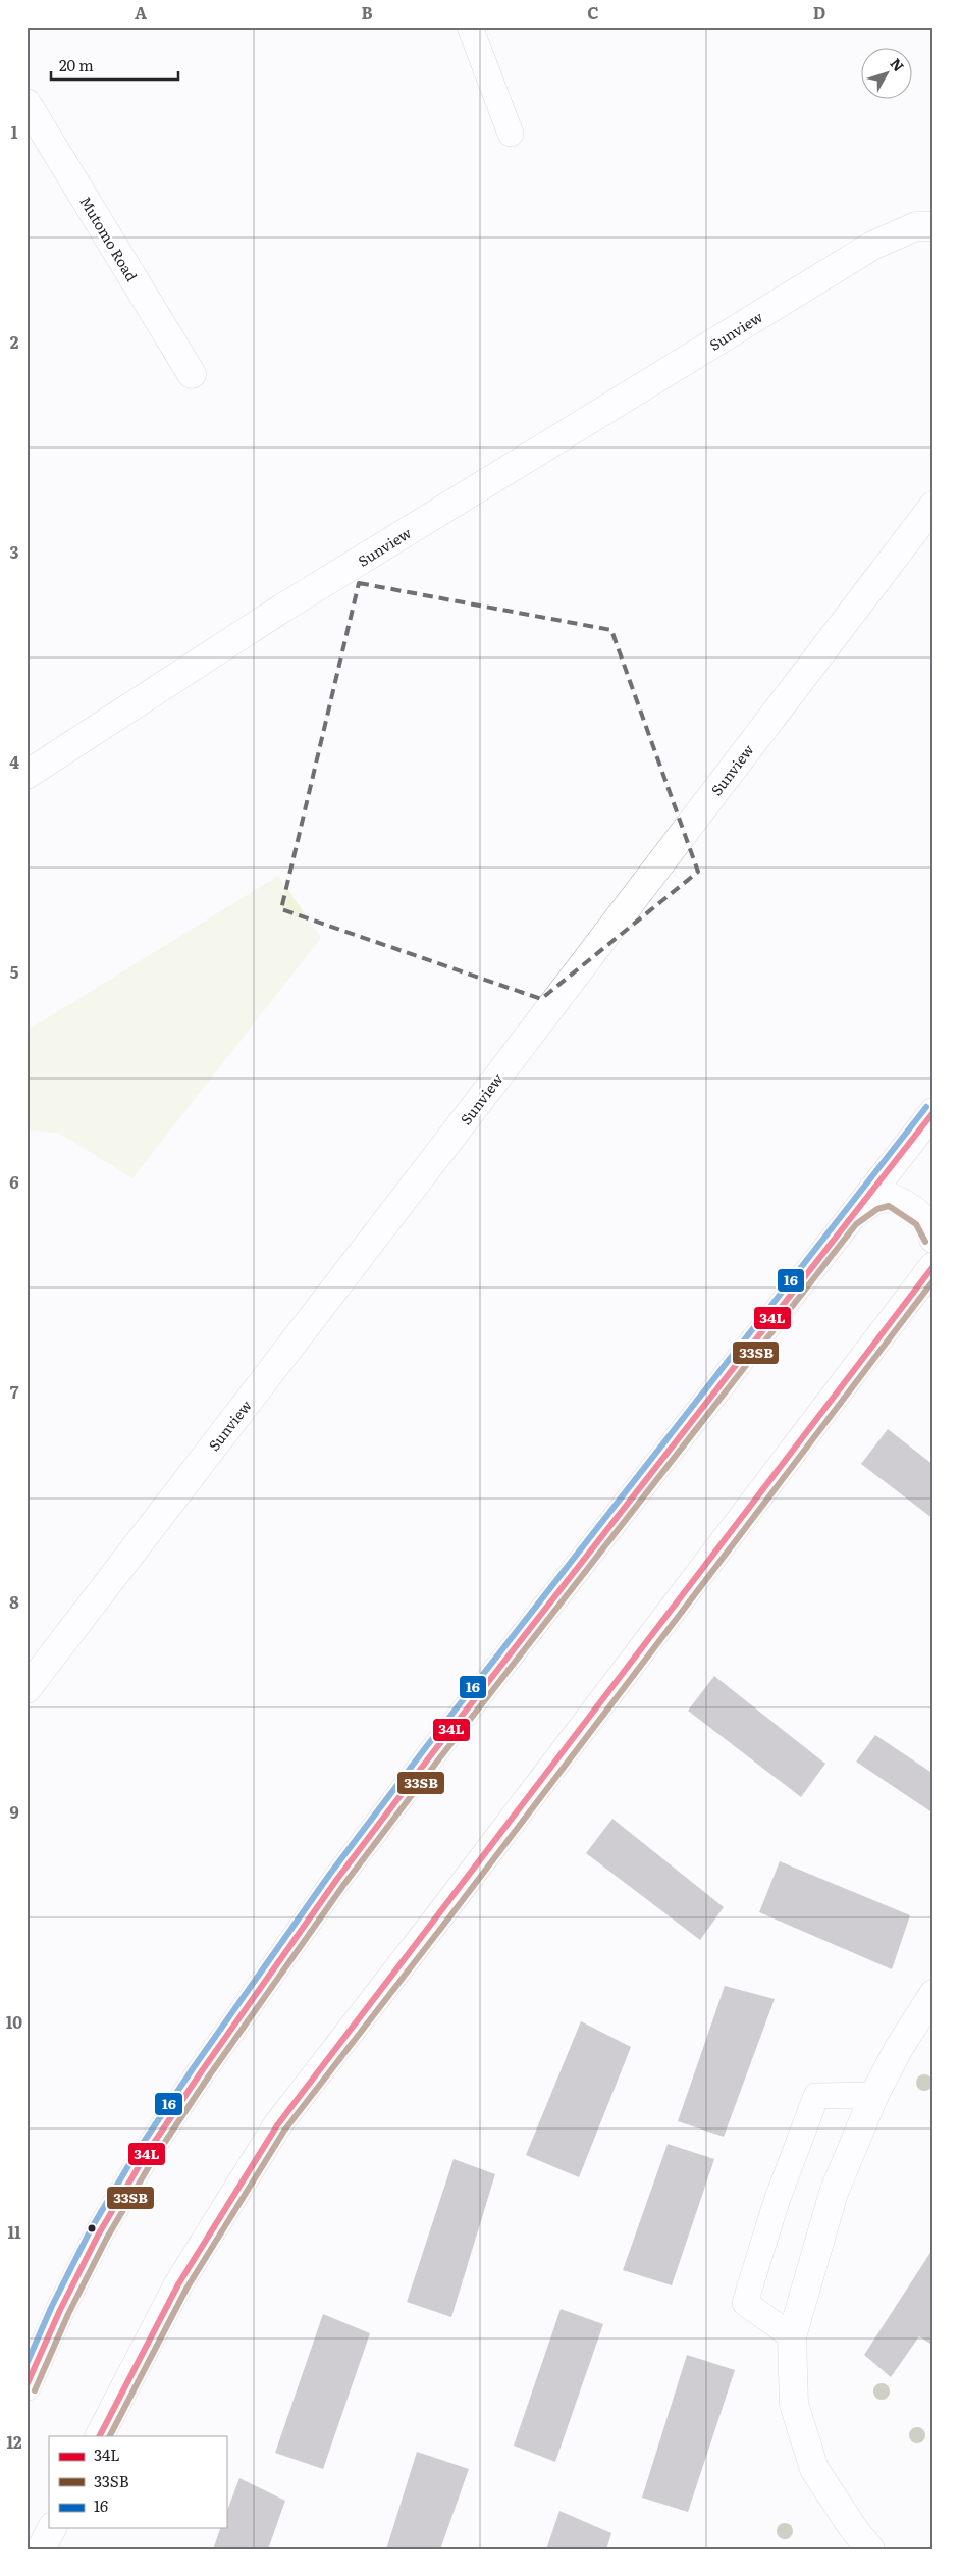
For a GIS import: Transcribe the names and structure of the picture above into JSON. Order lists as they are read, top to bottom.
{
  "streets": {
    "street": ["Mutomo Road", "Sunview"]
  },
  "lines": ["transit line 16", "transit line 34L", "transit line 33SB"],
  "legend": ["34L", "33SB", "16"],
  "scale_bar": "20 m",
  "north": "top right",
  "grid": {
    "columns": [
      "A",
      "B",
      "C",
      "D"
    ],
    "rows": [
      "1",
      "2",
      "3",
      "4",
      "5",
      "6",
      "7",
      "8",
      "9",
      "10",
      "11",
      "12"
    ]
  }
}
